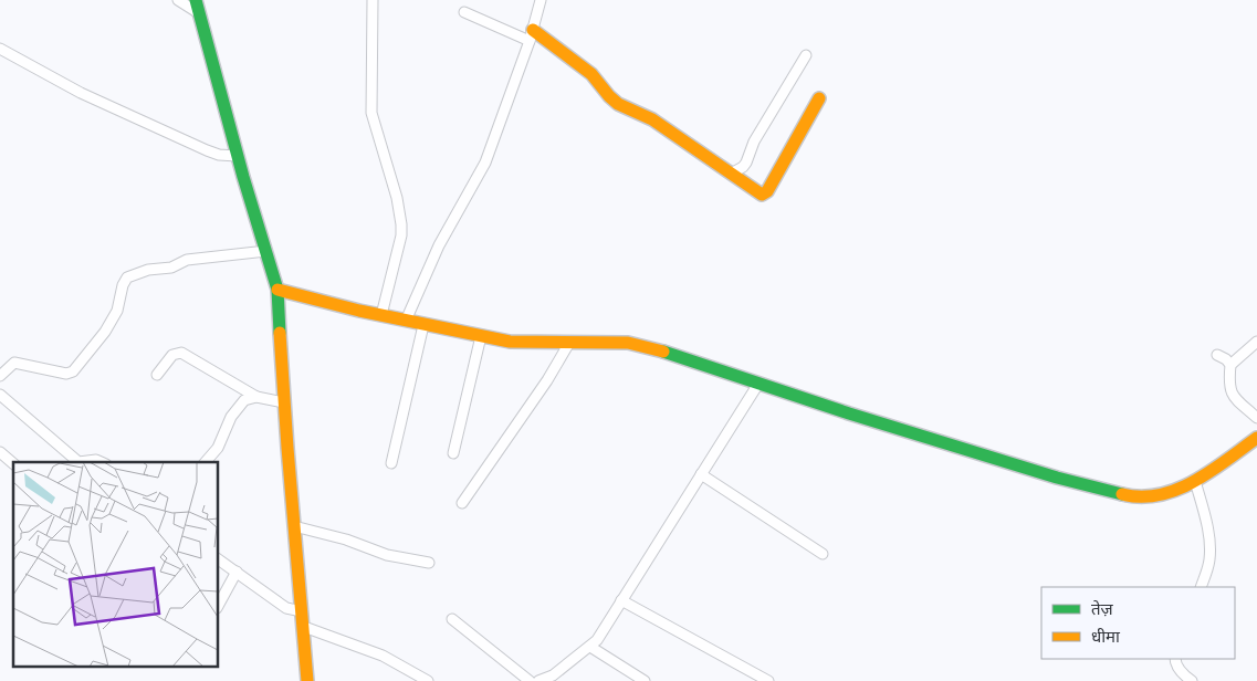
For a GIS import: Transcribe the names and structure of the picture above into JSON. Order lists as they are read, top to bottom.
{
  "legend": ["तेज़", "धीमा"]
}
